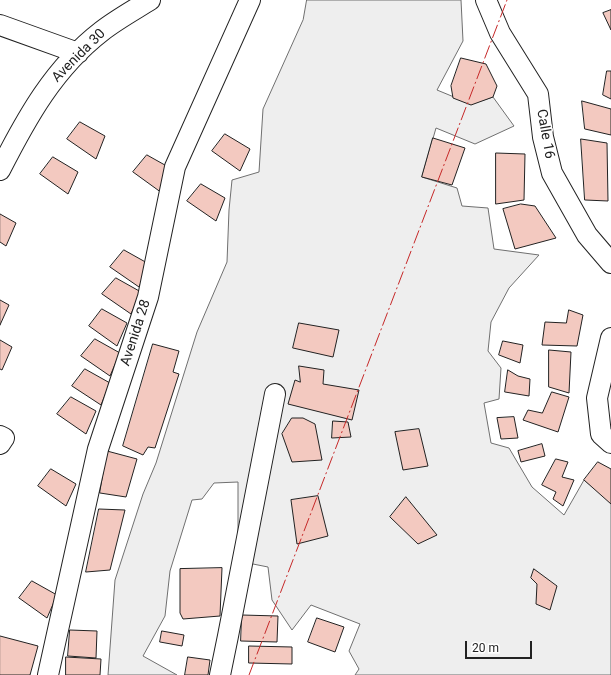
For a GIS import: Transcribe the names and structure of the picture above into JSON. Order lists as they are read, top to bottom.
{
  "streets": {
    "street": ["Avenida 30", "Calle 16", "Avenida 28"]
  },
  "scale_bar": "20 m"
}
